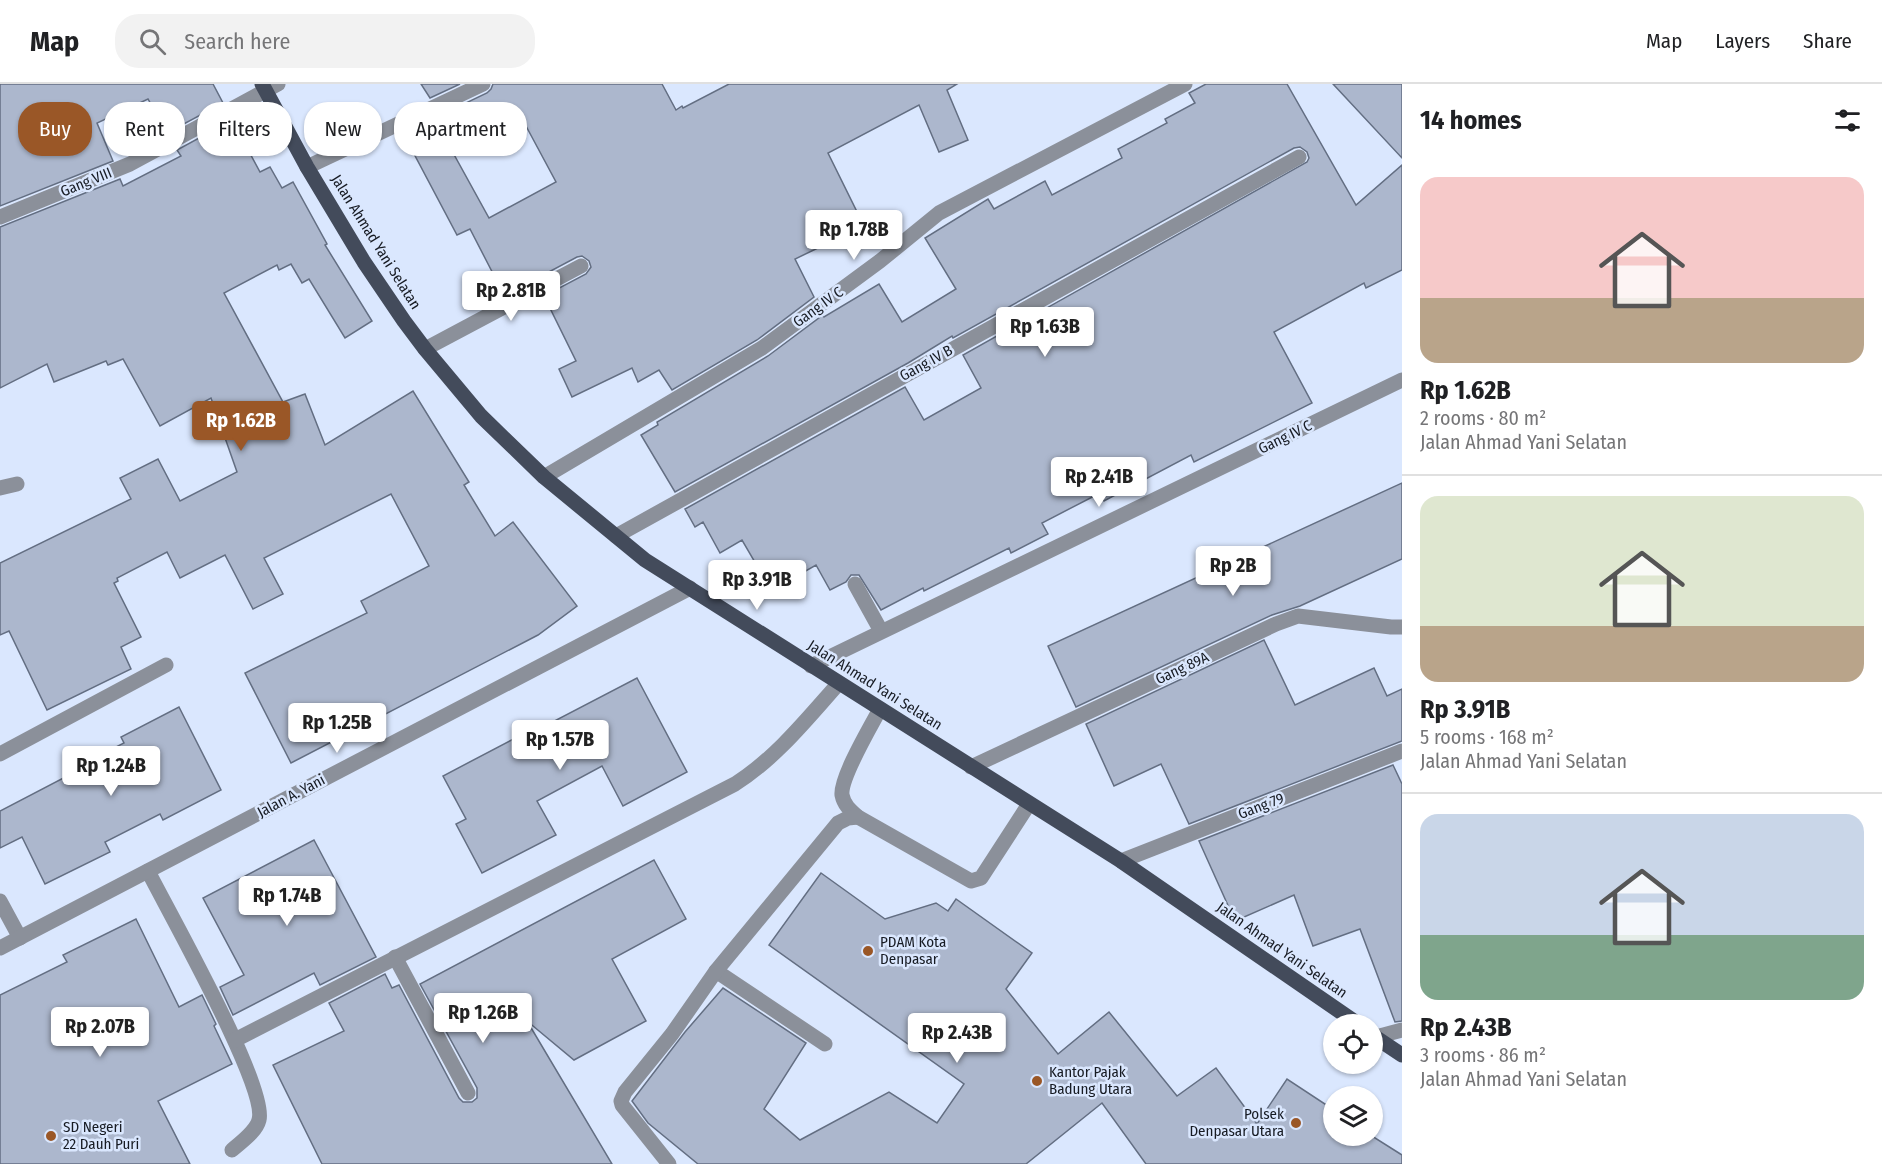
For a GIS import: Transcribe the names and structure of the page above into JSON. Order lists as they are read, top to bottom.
{
  "streets": {
    "main road": ["Jalan Ahmad Yani Selatan"],
    "street": [
      "Gang VIII",
      "Gang IV C",
      "Gang IV B",
      "Gang 89A",
      "Jalan A. Yani",
      "Gang 79"
    ]
  },
  "crossings": [
    ["Gang VIII", "Jalan Ahmad Yani Selatan"],
    ["Jalan Ahmad Yani Selatan", "Gang IV C"],
    ["Jalan Ahmad Yani Selatan", "Gang IV B"],
    ["Jalan Ahmad Yani Selatan", "Gang 89A"],
    ["Jalan Ahmad Yani Selatan", "Jalan A. Yani"],
    ["Jalan Ahmad Yani Selatan", "Gang 79"]
  ],
  "places": [
    "PDAM Kota Denpasar",
    "Kantor Pajak Badung Utara",
    "Polsek Denpasar Utara",
    "SD Negeri 22 Dauh Puri"
  ],
  "page": {
    "header": "Map",
    "search": "Search here",
    "nav": ["Map", "Layers", "Share"],
    "heading": "14 homes",
    "chip": [
      "Buy",
      "Rent",
      "Filters",
      "New",
      "Apartment"
    ],
    "list": [
      {
        "name": "Rp 1.62B",
        "note": "2 rooms · 80 m² · Jalan Ahmad Yani Selatan"
      },
      {
        "name": "Rp 3.91B",
        "note": "5 rooms · 168 m² · Jalan Ahmad Yani Selatan"
      },
      {
        "name": "Rp 2.43B",
        "note": "3 rooms · 86 m² · Jalan Ahmad Yani Selatan"
      }
    ],
    "price": [
      "Rp 1.78B",
      "Rp 2.81B",
      "Rp 1.63B",
      "Rp 1.62B",
      "Rp 2.41B",
      "Rp 2B",
      "Rp 3.91B",
      "Rp 1.25B",
      "Rp 1.57B",
      "Rp 1.24B",
      "Rp 1.74B",
      "Rp 1.26B",
      "Rp 2.07B",
      "Rp 2.43B"
    ]
  }
}
